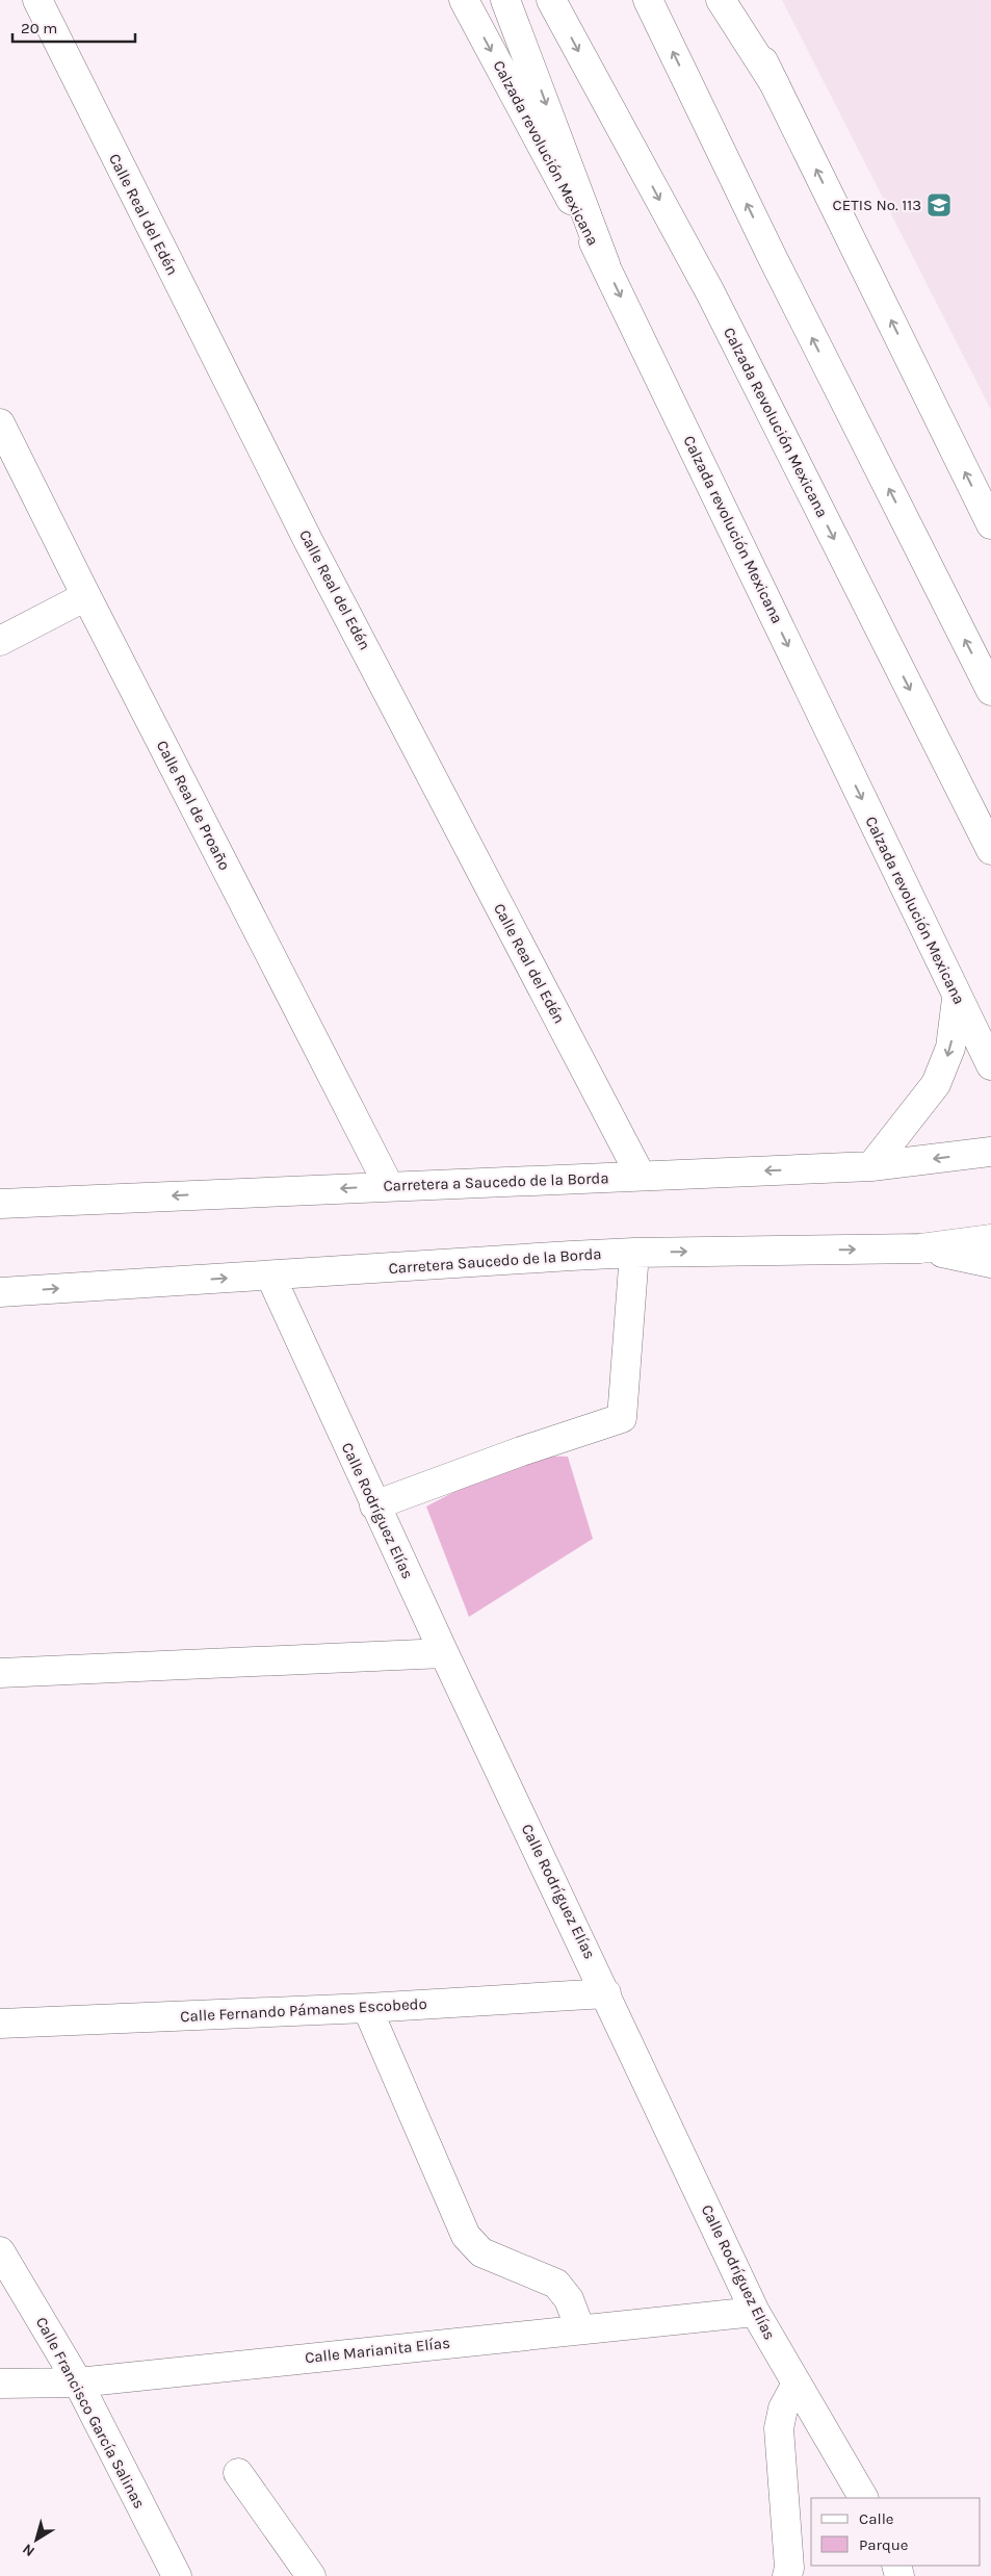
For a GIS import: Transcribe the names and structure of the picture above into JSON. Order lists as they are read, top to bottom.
{
  "streets": {
    "street": [
      "Calzada revolución Mexicana",
      "Calle Real del Edén",
      "Calzada Revolución Mexicana",
      "Calle Real de Proaño",
      "Carretera a Saucedo de la Borda",
      "Carretera Saucedo de la Borda",
      "Calle Rodríguez Elías",
      "Calle Fernando Pámanes Escobedo",
      "Calle Marianita Elías",
      "Calle Francisco García Salinas"
    ]
  },
  "crossings": [
    ["Calle Real del Edén", "Carretera a Saucedo de la Borda"],
    ["Calle Real de Proaño", "Carretera a Saucedo de la Borda"],
    ["Carretera Saucedo de la Borda", "Calle Rodríguez Elías"],
    ["Calle Rodríguez Elías", "Calle Fernando Pámanes Escobedo"],
    ["Calle Rodríguez Elías", "Calle Marianita Elías"],
    ["Calle Marianita Elías", "Calle Francisco García Salinas"]
  ],
  "one_way": ["Carretera a Saucedo de la Borda", "Carretera Saucedo de la Borda"],
  "places": {
    "school or university": ["CETIS No. 113"]
  },
  "legend": ["Calle", "Parque"],
  "scale_bar": "20 m",
  "north": "bottom left"
}
